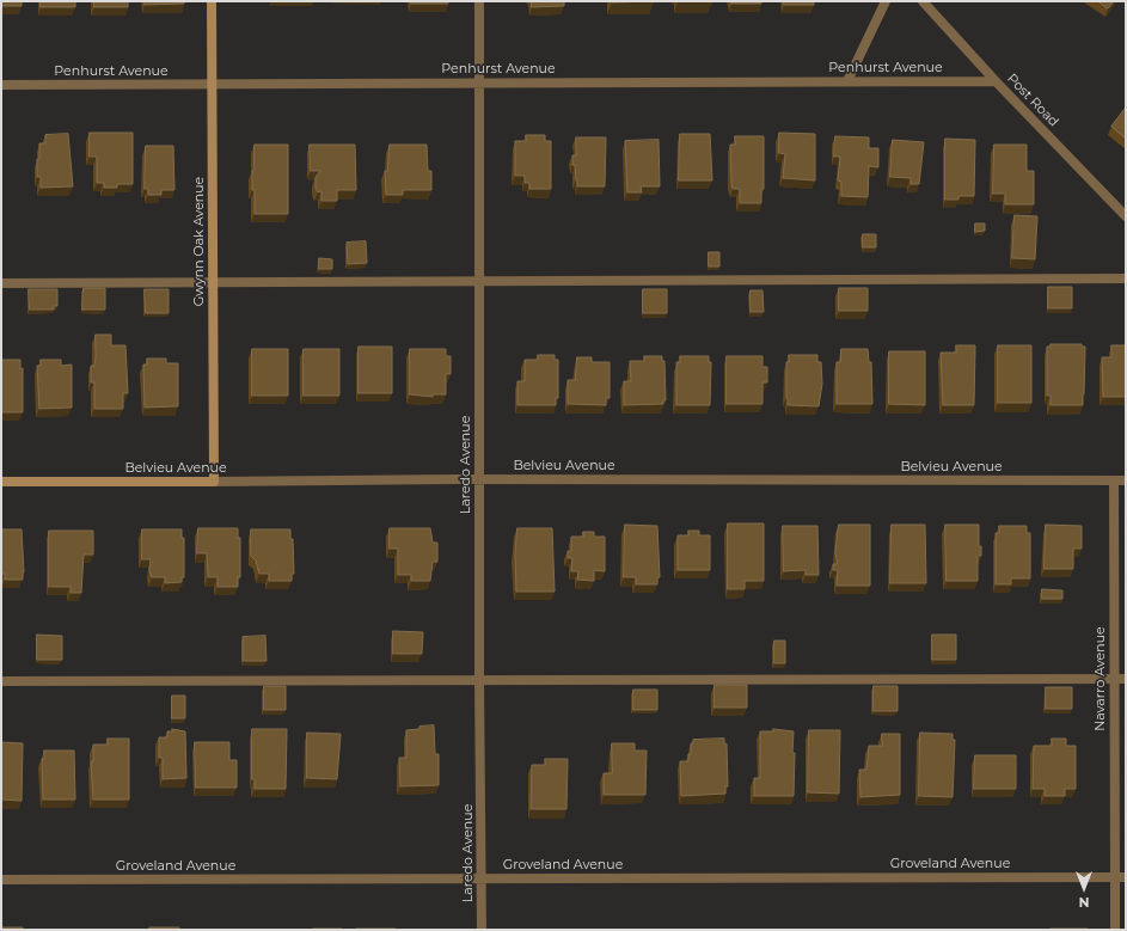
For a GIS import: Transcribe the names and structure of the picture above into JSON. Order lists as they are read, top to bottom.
{
  "streets": {
    "street": [
      "Penhurst Avenue",
      "Post Road",
      "Gwynn Oak Avenue",
      "Laredo Avenue",
      "Belvieu Avenue",
      "Navarro Avenue",
      "Groveland Avenue"
    ]
  },
  "crossings": [
    ["Penhurst Avenue", "Post Road"],
    ["Penhurst Avenue", "Gwynn Oak Avenue"],
    ["Penhurst Avenue", "Laredo Avenue"],
    ["Gwynn Oak Avenue", "Belvieu Avenue"],
    ["Laredo Avenue", "Belvieu Avenue"],
    ["Laredo Avenue", "Groveland Avenue"],
    ["Belvieu Avenue", "Navarro Avenue"],
    ["Navarro Avenue", "Groveland Avenue"]
  ],
  "north": "bottom"
}
